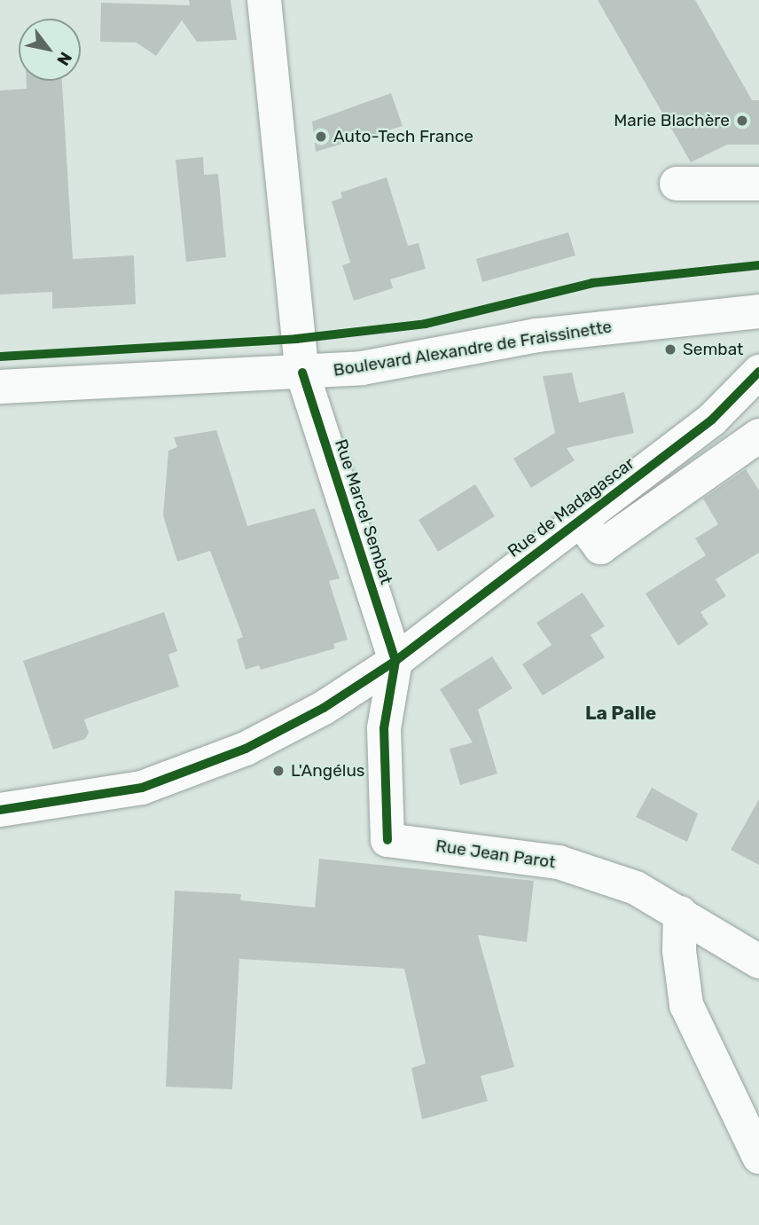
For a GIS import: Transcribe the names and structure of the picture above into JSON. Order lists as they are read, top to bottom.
{
  "streets": {
    "street": [
      "Boulevard Alexandre de Fraissinette",
      "Rue de Madagascar",
      "Rue Marcel Sembat",
      "Rue Jean Parot"
    ]
  },
  "crossings": [
    ["Boulevard Alexandre de Fraissinette", "Rue Marcel Sembat"],
    ["Rue de Madagascar", "Rue Marcel Sembat"],
    ["Rue de Madagascar", "Rue Jean Parot"],
    ["Rue Marcel Sembat", "Rue Jean Parot"]
  ],
  "districts": ["La Palle"],
  "places": [
    "Marie Blachère",
    "Auto-Tech France",
    "Sembat",
    "L'Angélus"
  ],
  "north": "bottom right"
}
